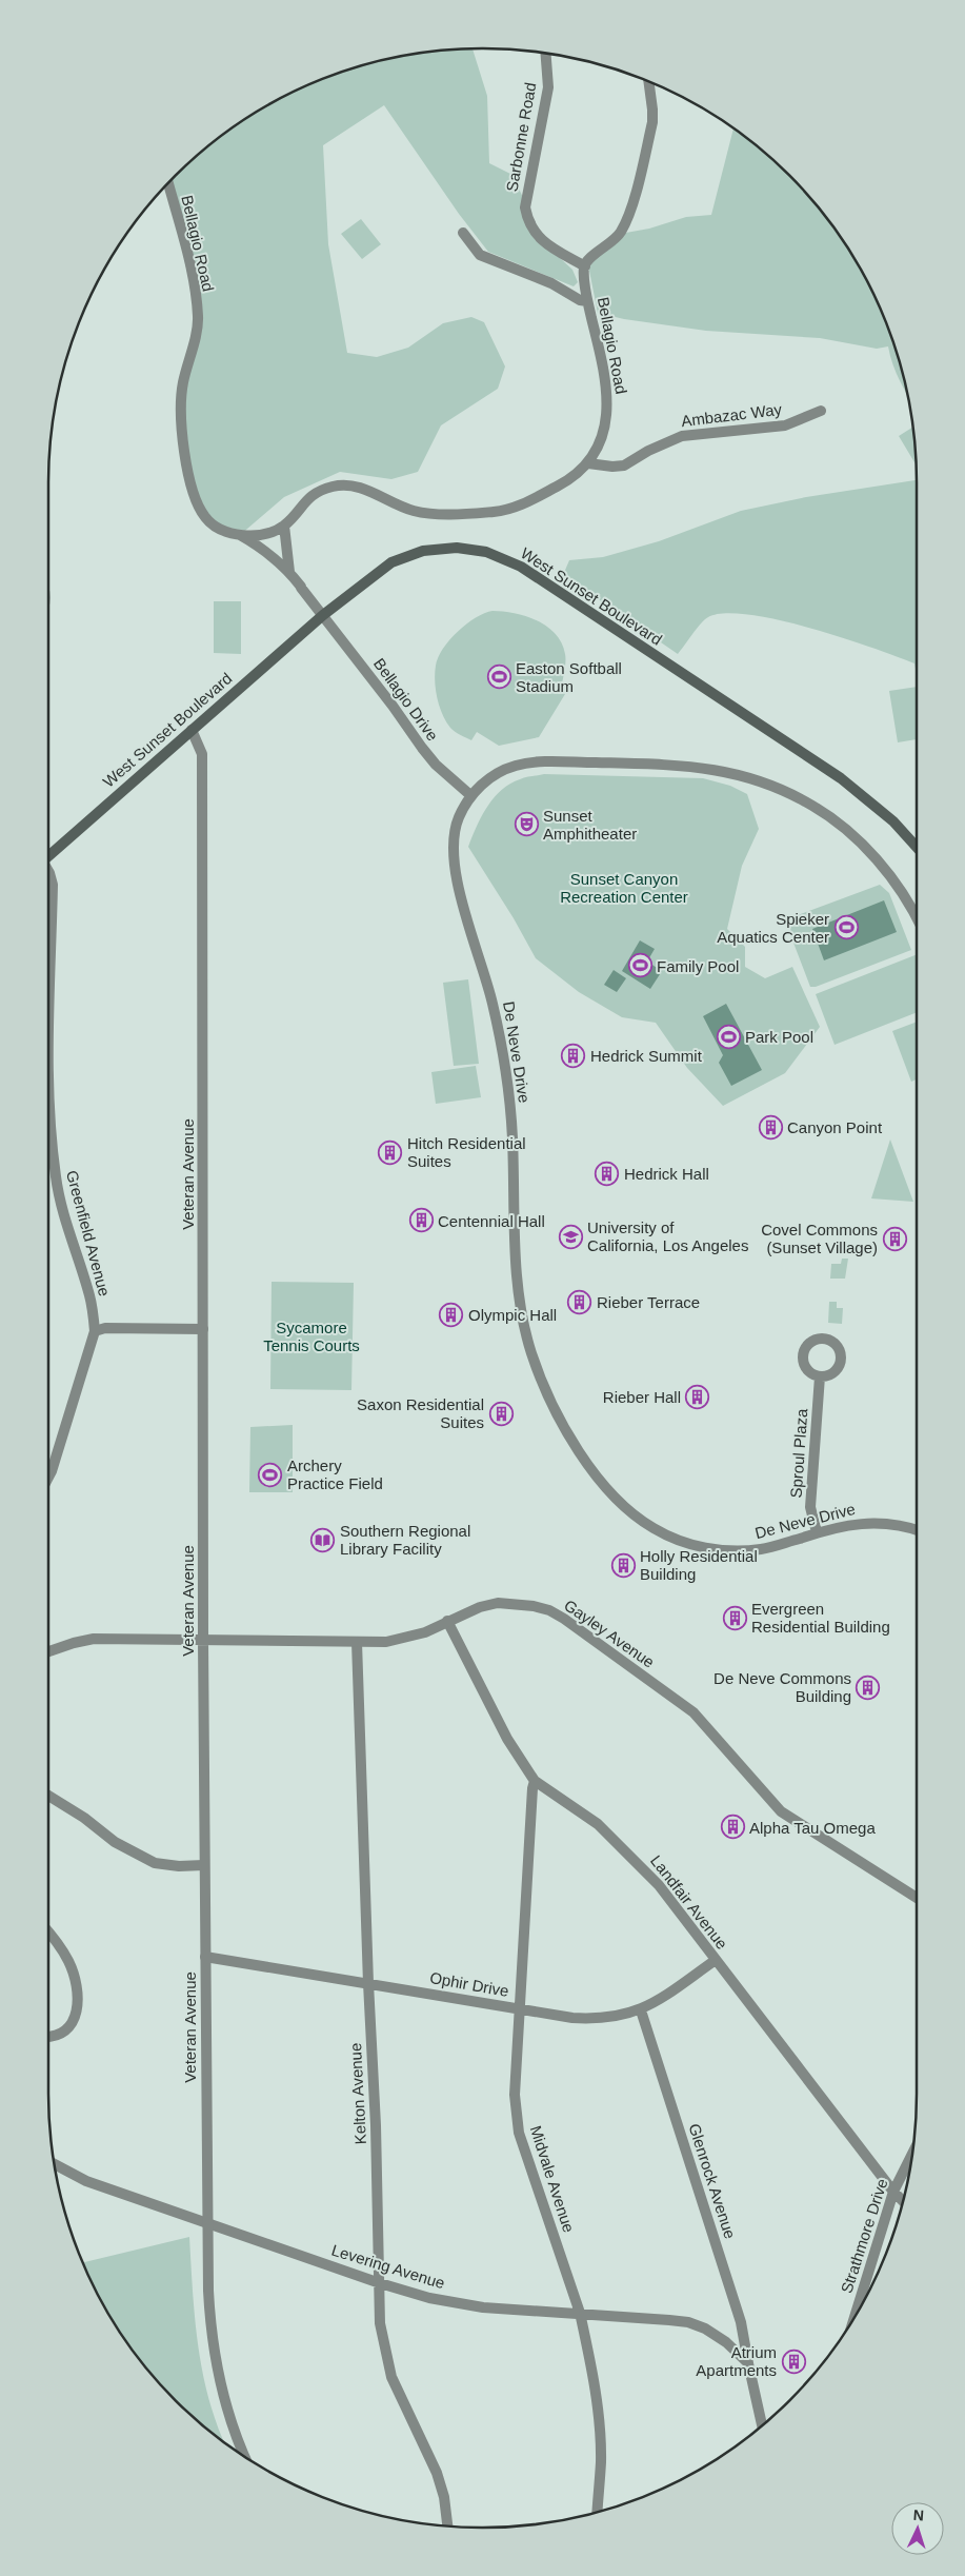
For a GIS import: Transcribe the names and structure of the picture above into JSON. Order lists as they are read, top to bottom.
{
  "streets": {
    "main road": ["West Sunset Boulevard"],
    "street": [
      "Sarbonne Road",
      "Bellagio Road",
      "Ambazac Way",
      "Bellagio Drive",
      "De Neve Drive",
      "Veteran Avenue",
      "Greenfield Avenue",
      "Sproul Plaza",
      "Gayley Avenue",
      "Landfair Avenue",
      "Ophir Drive",
      "Kelton Avenue",
      "Midvale Avenue",
      "Glenrock Avenue",
      "Strathmore Drive",
      "Levering Avenue"
    ]
  },
  "crossings": [
    ["Sarbonne Road", "Bellagio Road"],
    ["Bellagio Road", "Ambazac Way"],
    ["Bellagio Road", "Bellagio Drive"],
    ["West Sunset Boulevard", "Bellagio Drive"],
    ["West Sunset Boulevard", "Veteran Avenue"],
    ["Bellagio Drive", "De Neve Drive"],
    ["De Neve Drive", "Sproul Plaza"],
    ["Veteran Avenue", "Gayley Avenue"],
    ["Veteran Avenue", "Ophir Drive"],
    ["Veteran Avenue", "Levering Avenue"],
    ["Gayley Avenue", "Landfair Avenue"],
    ["Gayley Avenue", "Kelton Avenue"],
    ["Landfair Avenue", "Ophir Drive"],
    ["Landfair Avenue", "Midvale Avenue"],
    ["Landfair Avenue", "Strathmore Drive"],
    ["Ophir Drive", "Kelton Avenue"],
    ["Ophir Drive", "Midvale Avenue"],
    ["Ophir Drive", "Glenrock Avenue"],
    ["Kelton Avenue", "Levering Avenue"],
    ["Midvale Avenue", "Levering Avenue"],
    ["Glenrock Avenue", "Levering Avenue"]
  ],
  "parks": ["Sunset Canyon Recreation Center", "Sycamore Tennis Courts"],
  "places": {
    "sports": [
      "Easton Softball Stadium",
      "Spieker Aquatics Center",
      "Family Pool",
      "Park Pool",
      "Archery Practice Field"
    ],
    "theatre": ["Sunset Amphitheater"],
    "building": [
      "Hedrick Summit",
      "Canyon Point",
      "Hitch Residential Suites",
      "Hedrick Hall",
      "Centennial Hall",
      "Covel Commons (Sunset Village)",
      "Rieber Terrace",
      "Olympic Hall",
      "Rieber Hall",
      "Saxon Residential Suites",
      "Holly Residential Building",
      "Evergreen Residential Building",
      "De Neve Commons Building",
      "Alpha Tau Omega",
      "Atrium Apartments"
    ],
    "school or university": ["University of California, Los Angeles"],
    "library": ["Southern Regional Library Facility"]
  },
  "north": "top"
}
